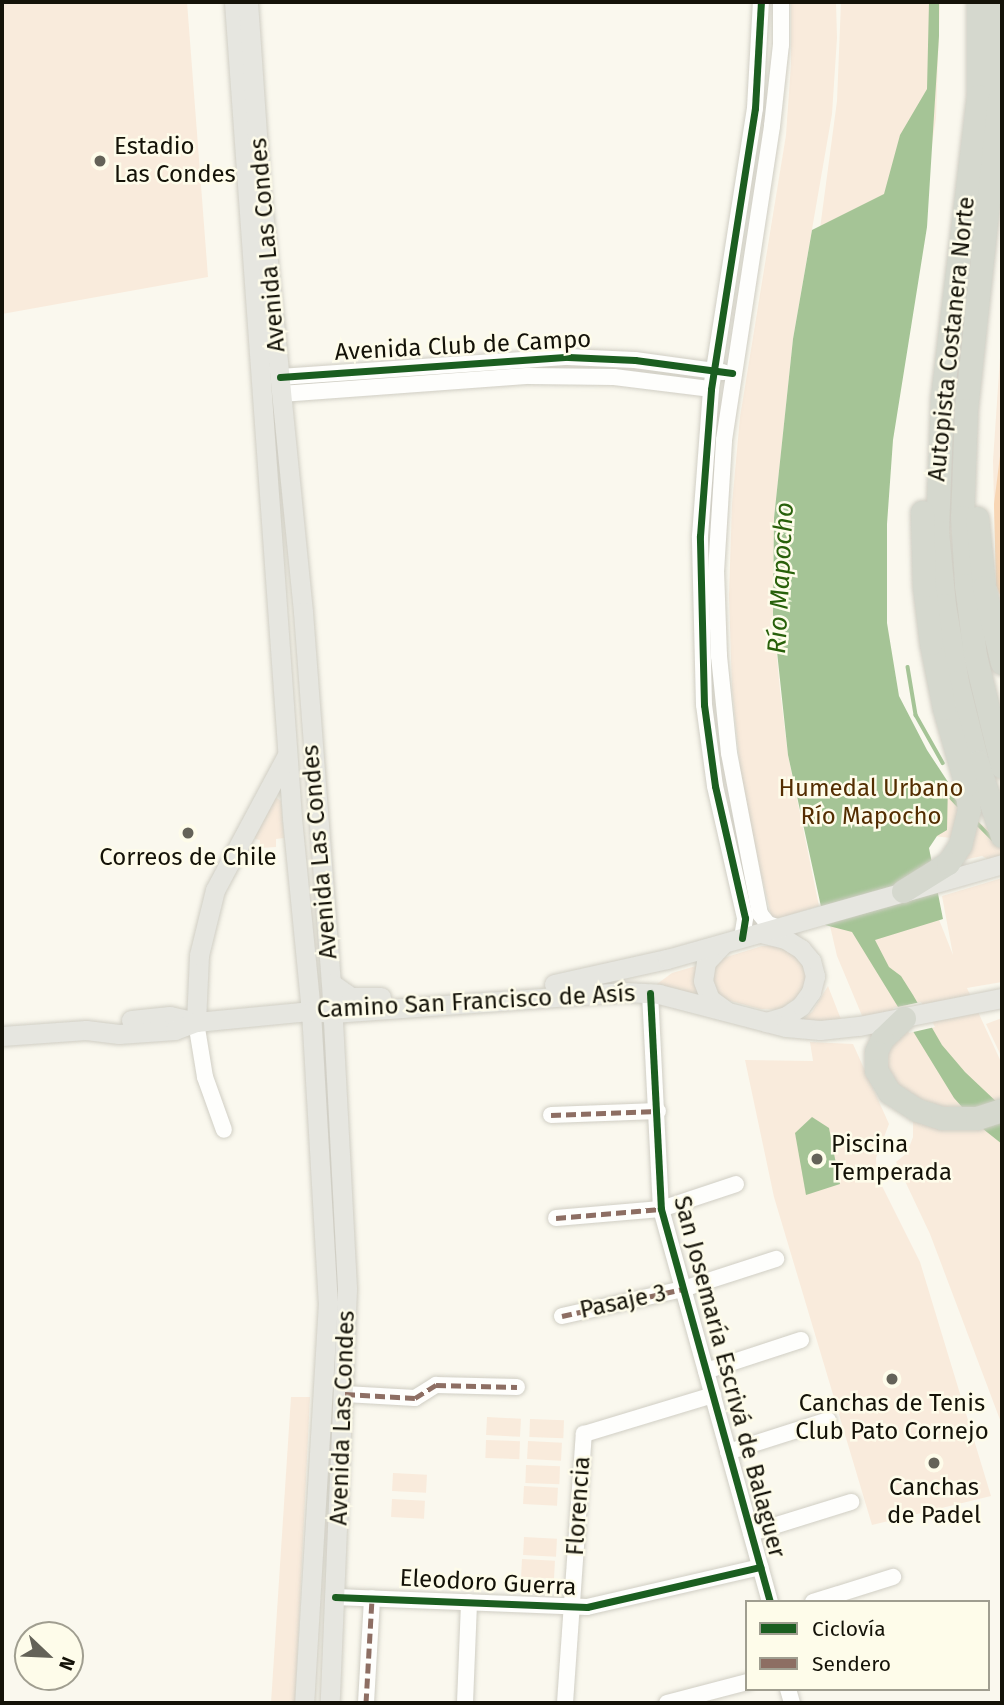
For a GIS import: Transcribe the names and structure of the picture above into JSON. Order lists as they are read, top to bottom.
{
  "streets": {
    "highway": ["Autopista Costanera Norte"],
    "main road": ["Avenida Las Condes", "Camino San Francisco de Asís"],
    "street": [
      "Avenida Club de Campo",
      "Pasaje 3",
      "San Josemaría Escrivá de Balaguer",
      "Florencia",
      "Eleodoro Guerra"
    ]
  },
  "crossings": [
    ["Avenida Las Condes", "Avenida Club de Campo"],
    ["Avenida Las Condes", "Camino San Francisco de Asís"],
    ["Avenida Las Condes", "Eleodoro Guerra"],
    ["Camino San Francisco de Asís", "San Josemaría Escrivá de Balaguer"],
    ["Pasaje 3", "San Josemaría Escrivá de Balaguer"],
    ["San Josemaría Escrivá de Balaguer", "Florencia"],
    ["San Josemaría Escrivá de Balaguer", "Eleodoro Guerra"],
    ["Florencia", "Eleodoro Guerra"]
  ],
  "water": ["Río Mapocho"],
  "parks": ["Humedal Urbano Río Mapocho"],
  "places": [
    "Estadio Las Condes",
    "Correos de Chile",
    "Piscina Temperada",
    "Canchas de Tenis Club Pato Cornejo",
    "Canchas de Padel"
  ],
  "legend": ["Ciclovía", "Sendero"],
  "north": "bottom right"
}
